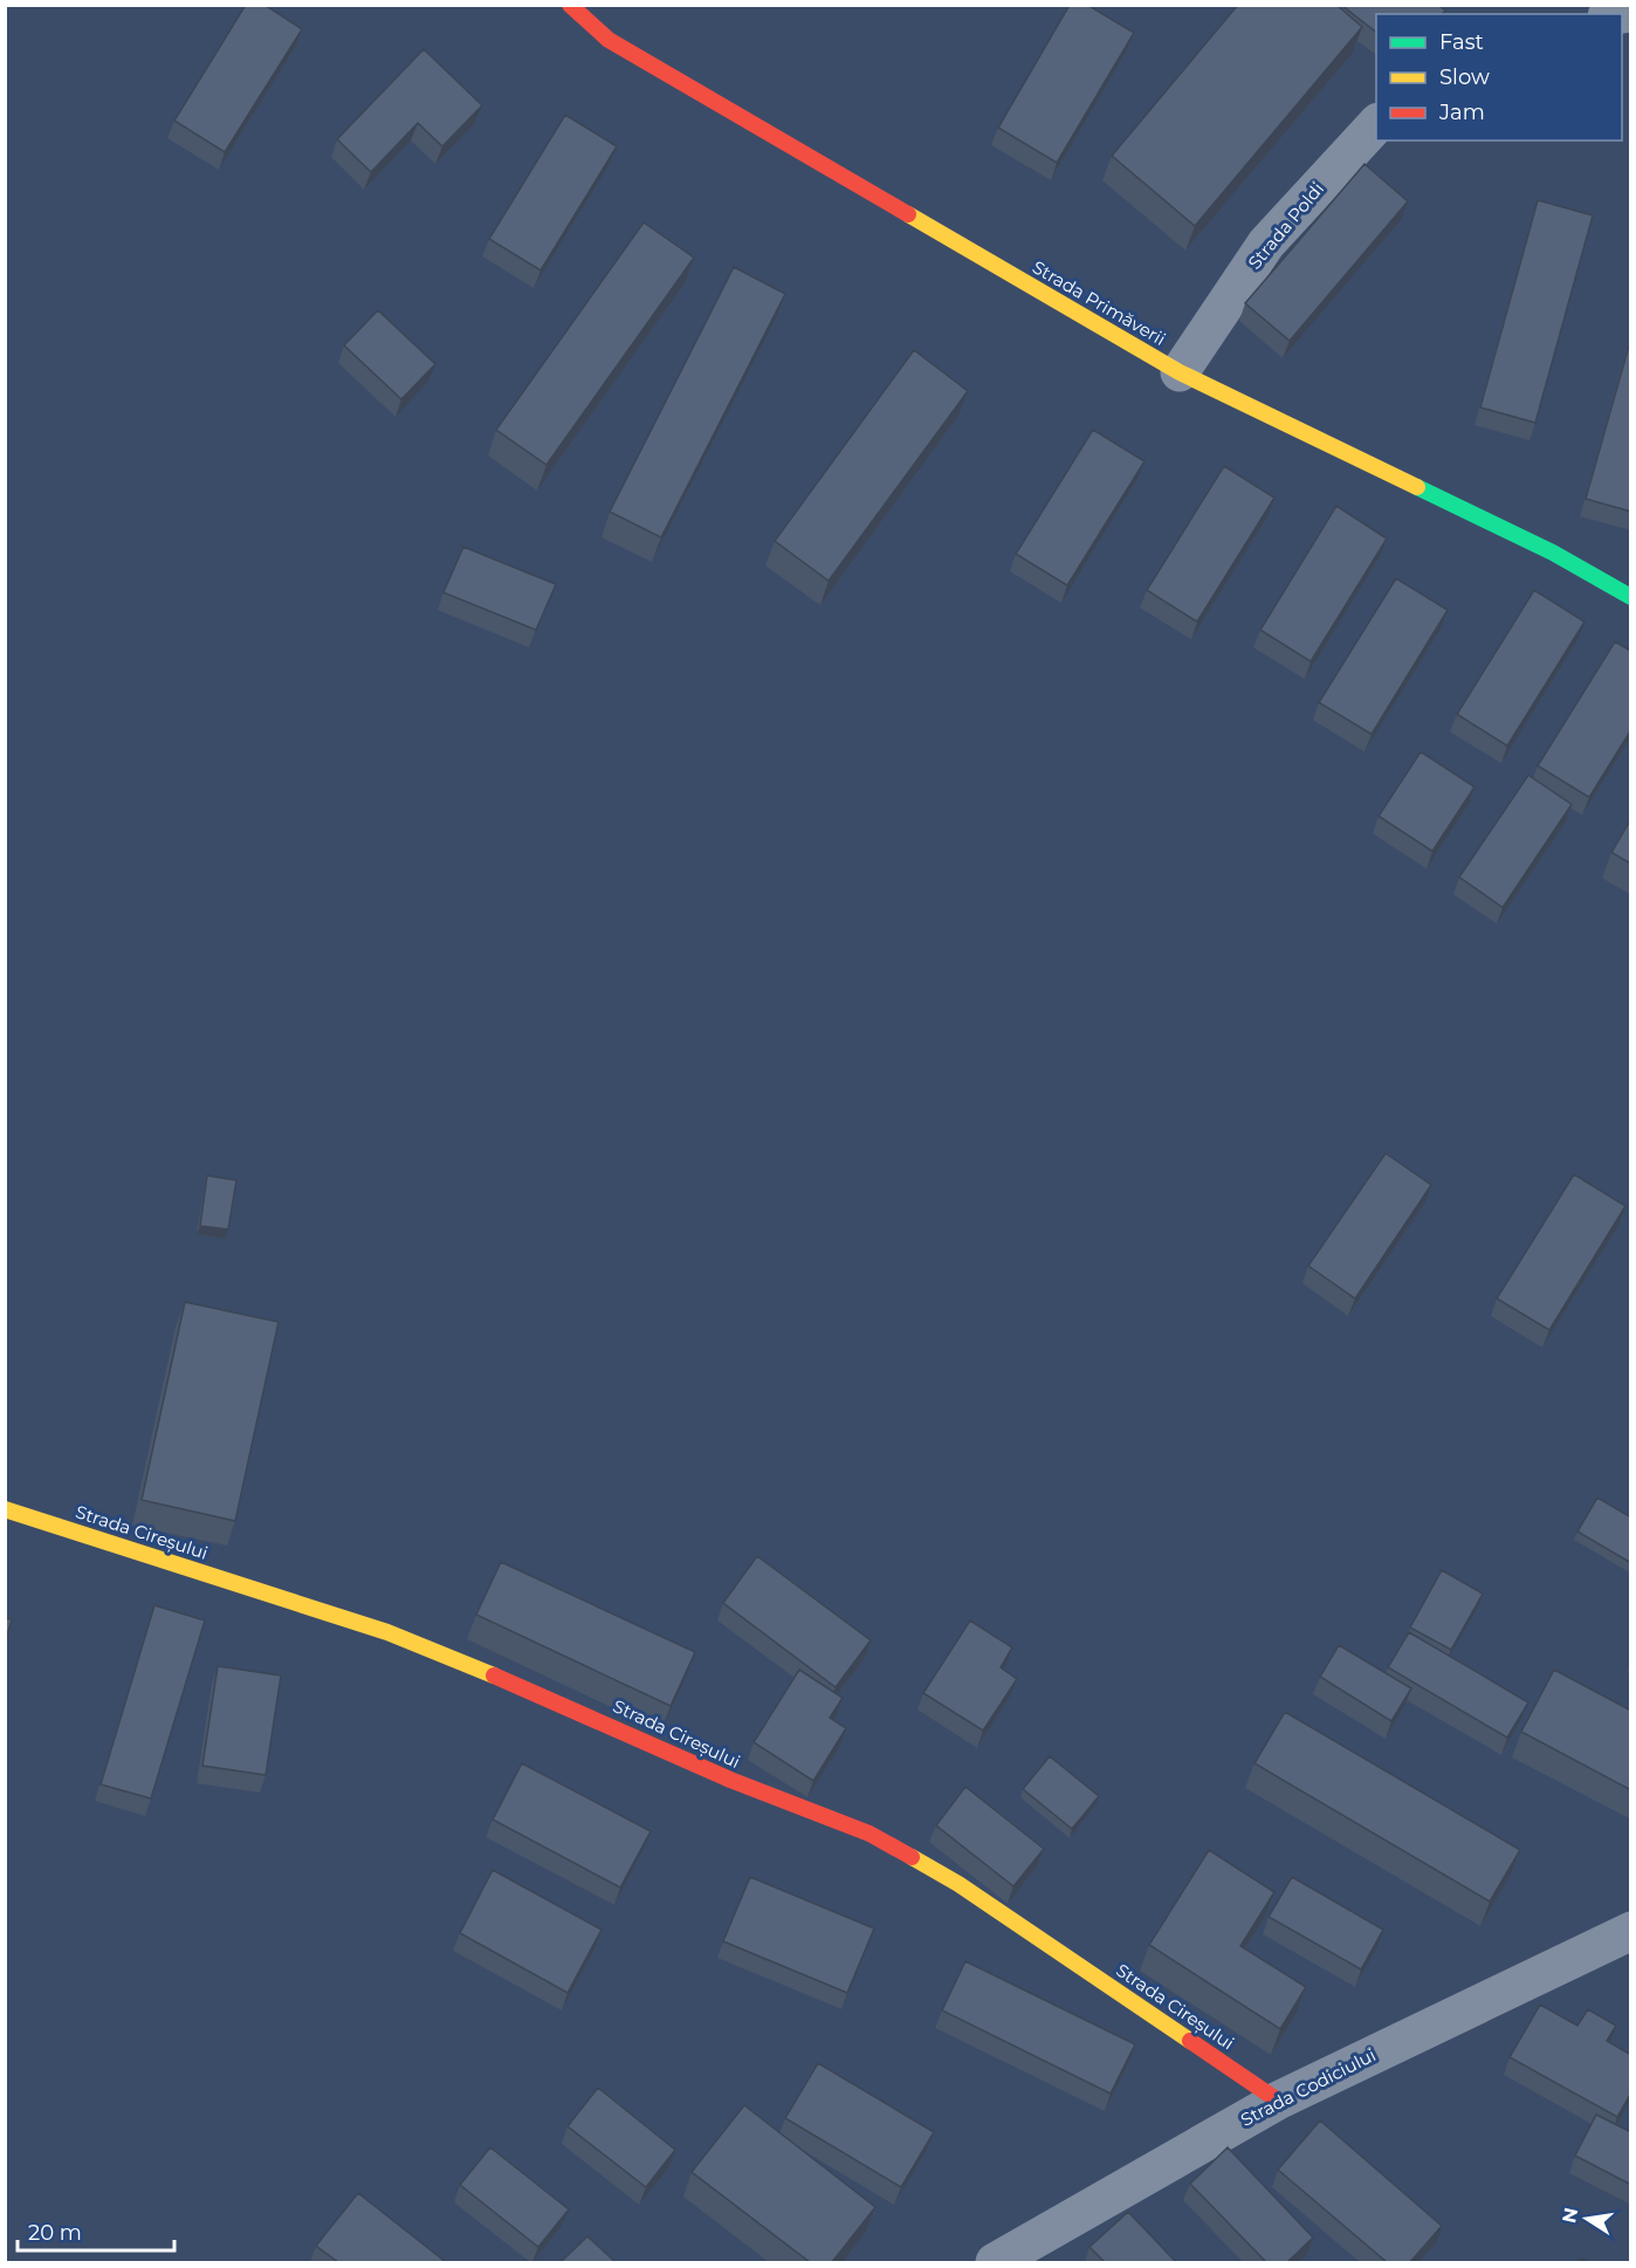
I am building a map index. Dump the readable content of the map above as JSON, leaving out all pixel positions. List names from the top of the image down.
{
  "streets": {
    "street": [
      "Strada Poldi",
      "Strada Primăverii",
      "Strada Cireșului",
      "Strada Codiciului"
    ]
  },
  "crossings": [
    ["Strada Poldi", "Strada Primăverii"],
    ["Strada Cireșului", "Strada Codiciului"]
  ],
  "legend": ["Fast", "Slow", "Jam"],
  "scale_bar": "20 m",
  "north": "left"
}
